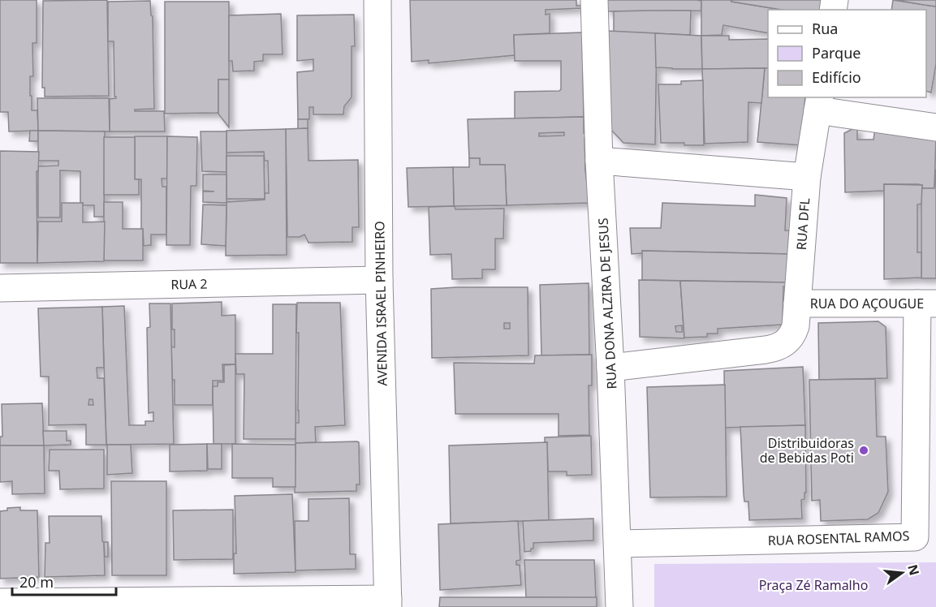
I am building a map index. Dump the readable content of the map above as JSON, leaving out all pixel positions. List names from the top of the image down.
{
  "streets": {
    "street": [
      "RUA DFL",
      "RUA 2",
      "AVENIDA ISRAEL PINHEIRO",
      "RUA DONA ALZIRA DE JESUS",
      "RUA DO AÇOUGUE",
      "RUA ROSENTAL RAMOS"
    ]
  },
  "crossings": [
    ["RUA DFL", "RUA DONA ALZIRA DE JESUS"],
    ["RUA DFL", "RUA DO AÇOUGUE"],
    ["RUA 2", "AVENIDA ISRAEL PINHEIRO"],
    ["RUA DONA ALZIRA DE JESUS", "RUA ROSENTAL RAMOS"],
    ["RUA DO AÇOUGUE", "RUA ROSENTAL RAMOS"]
  ],
  "parks": ["Praça Zé Ramalho"],
  "places": ["Distribuidoras de Bebidas Poti"],
  "legend": ["Rua", "Parque", "Edifício"],
  "scale_bar": "20 m",
  "north": "right"
}
